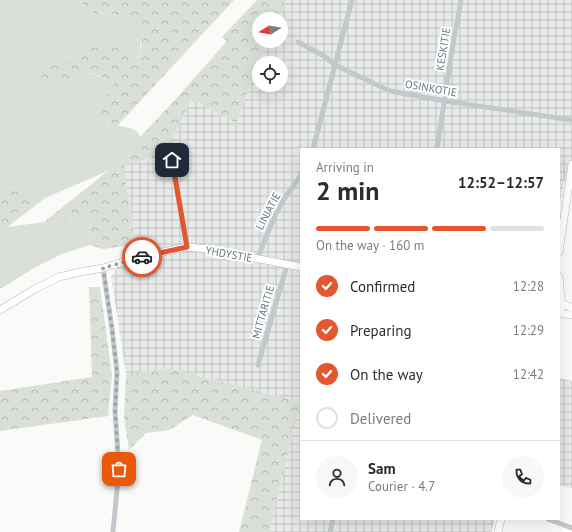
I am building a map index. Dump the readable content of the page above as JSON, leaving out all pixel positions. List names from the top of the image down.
{
  "streets": {
    "street": [
      "KESKITIE",
      "OSINKOTIE",
      "LINJATIE",
      "YHDYSTIE",
      "MITTARITIE"
    ]
  },
  "crossings": [
    ["KESKITIE", "OSINKOTIE"],
    ["LINJATIE", "YHDYSTIE"],
    ["YHDYSTIE", "MITTARITIE"]
  ],
  "north": "left",
  "page": {
    "heading": ["2 min", "Arriving in", "12:52–12:57"],
    "panel": ["Sam", "Courier · 4.7"],
    "bar": "On the way · 160 m",
    "list": [
      ["Confirmed", "12:28"],
      ["Preparing", "12:29"],
      ["On the way", "12:42"],
      "Delivered"
    ]
  }
}
